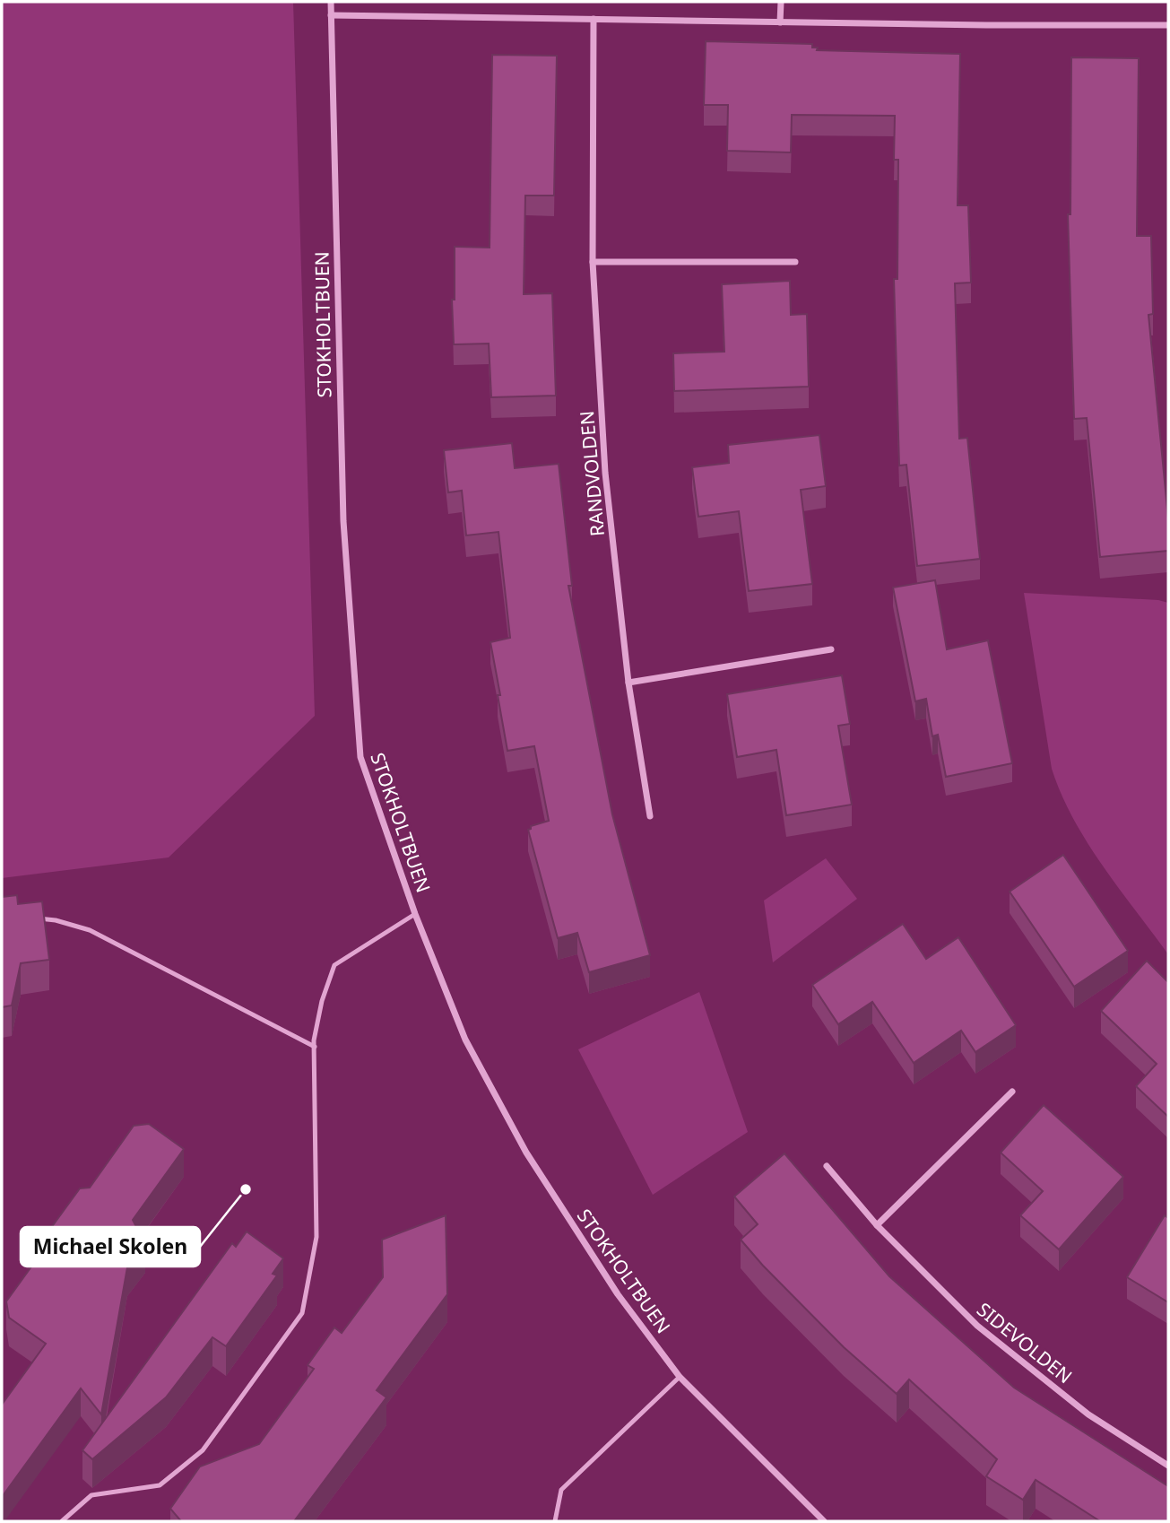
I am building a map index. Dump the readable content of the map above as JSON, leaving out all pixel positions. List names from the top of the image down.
{
  "streets": {
    "street": ["STOKHOLTBUEN", "RANDVOLDEN", "SIDEVOLDEN"]
  },
  "places": ["Michael Skolen"]
}
